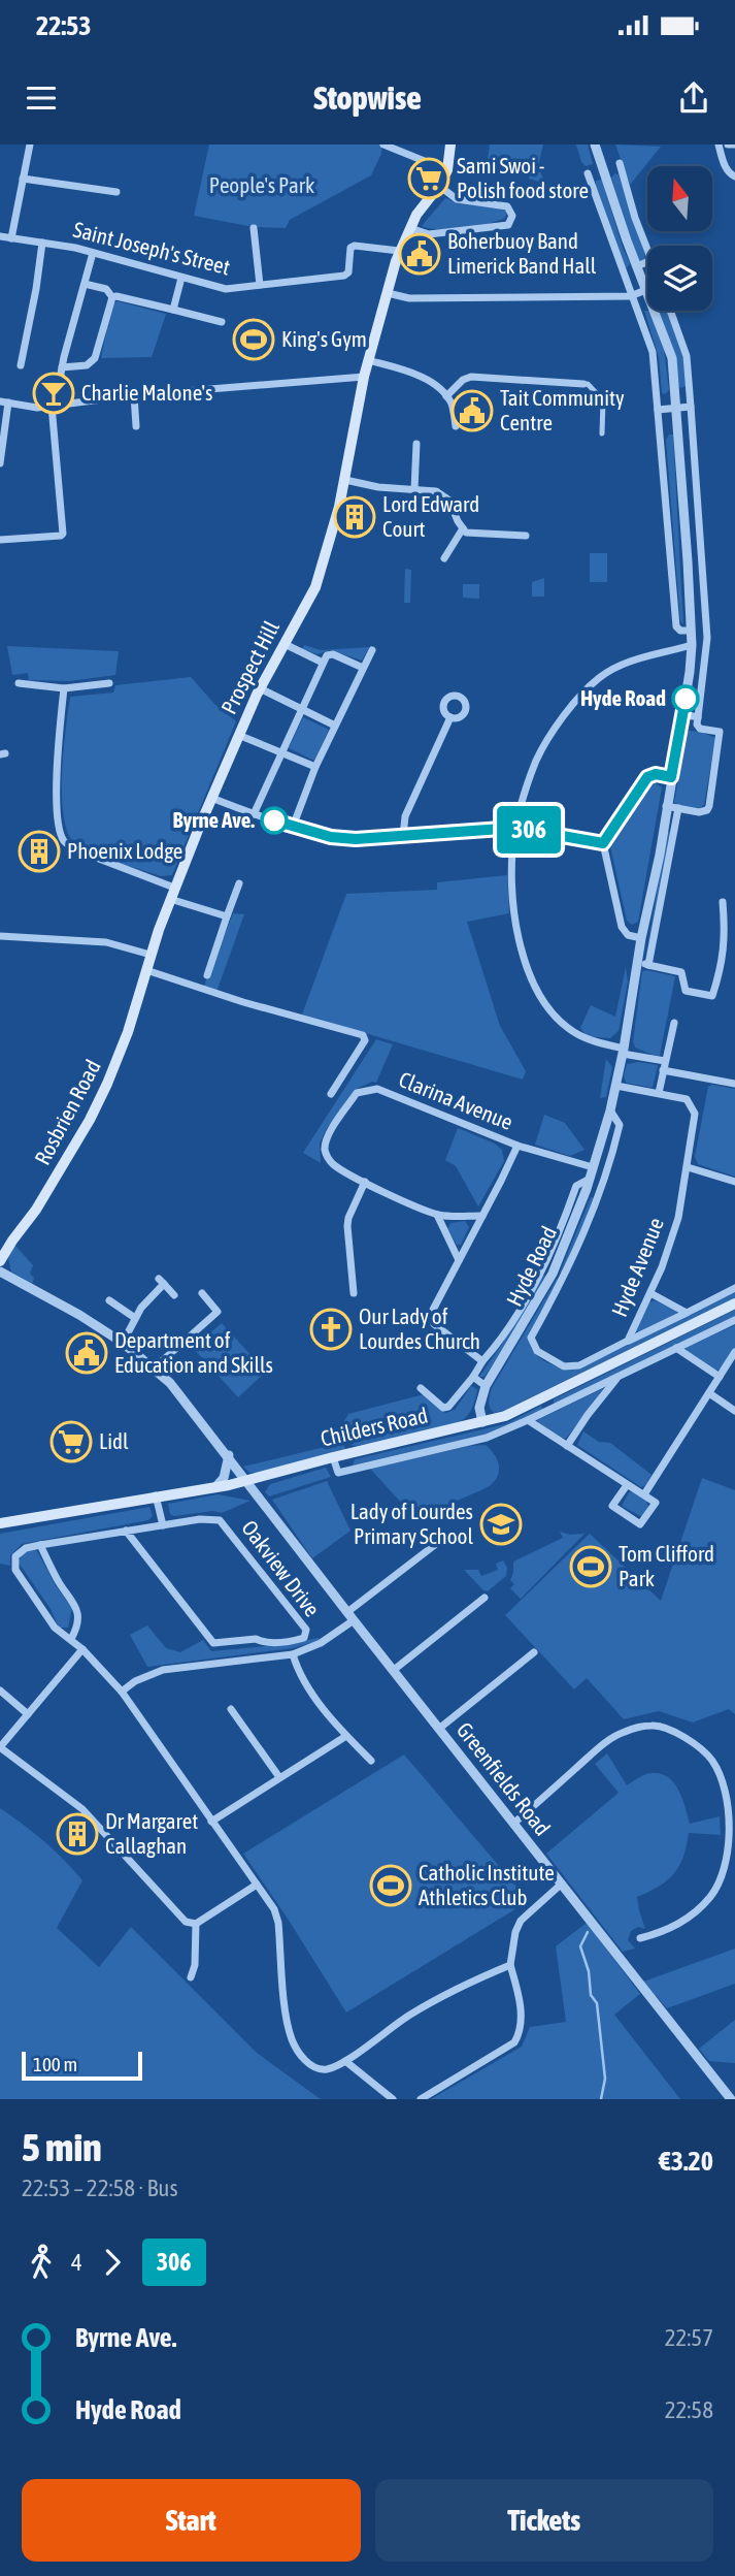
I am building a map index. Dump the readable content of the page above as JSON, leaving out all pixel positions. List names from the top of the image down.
{
  "streets": {
    "main road": ["Prospect Hill", "Rosbrien Road", "Childers Road"],
    "street": [
      "Saint Joseph's Street",
      "Clarina Avenue",
      "Hyde Road",
      "Hyde Avenue",
      "Oakview Drive",
      "Greenfields Road"
    ]
  },
  "crossings": [
    ["Saint Joseph's Street", "Prospect Hill"],
    ["Prospect Hill", "Rosbrien Road"],
    ["Clarina Avenue", "Hyde Road"],
    ["Hyde Road", "Hyde Avenue"],
    ["Hyde Road", "Childers Road"],
    ["Childers Road", "Greenfields Road"]
  ],
  "parks": ["People's Park"],
  "places": {
    "supermarket": ["Sami Swoi - Polish food store", "Lidl"],
    "public building": ["Boherbuoy Band Limerick Band Hall", "Tait Community Centre", "Department of Education and Skills"],
    "sports": ["King's Gym", "Tom Clifford Park", "Catholic Institute Athletics Club"],
    "bar": ["Charlie Malone's"],
    "building": ["Lord Edward Court", "Phoenix Lodge", "Dr Margaret Callaghan"],
    "other": ["Hyde Road", "Byrne Ave."],
    "church": ["Our Lady of Lourdes Church"],
    "school or university": ["Lady of Lourdes Primary School"]
  },
  "lines": ["bus line 306"],
  "scale_bar": "100 m",
  "north": "top",
  "page": {
    "status": "22:53",
    "header": "Stopwise",
    "on_map": "306",
    "scale": "100 m",
    "heading": ["5 min", "22:53 – 22:58 · Bus", "€3.20"],
    "legs": ["4", "306"],
    "list": [
      {
        "name": "Byrne Ave.",
        "value": "22:57"
      },
      {
        "name": "Hyde Road",
        "value": "22:58"
      }
    ],
    "buttons": ["Start", "Tickets"]
  }
}
